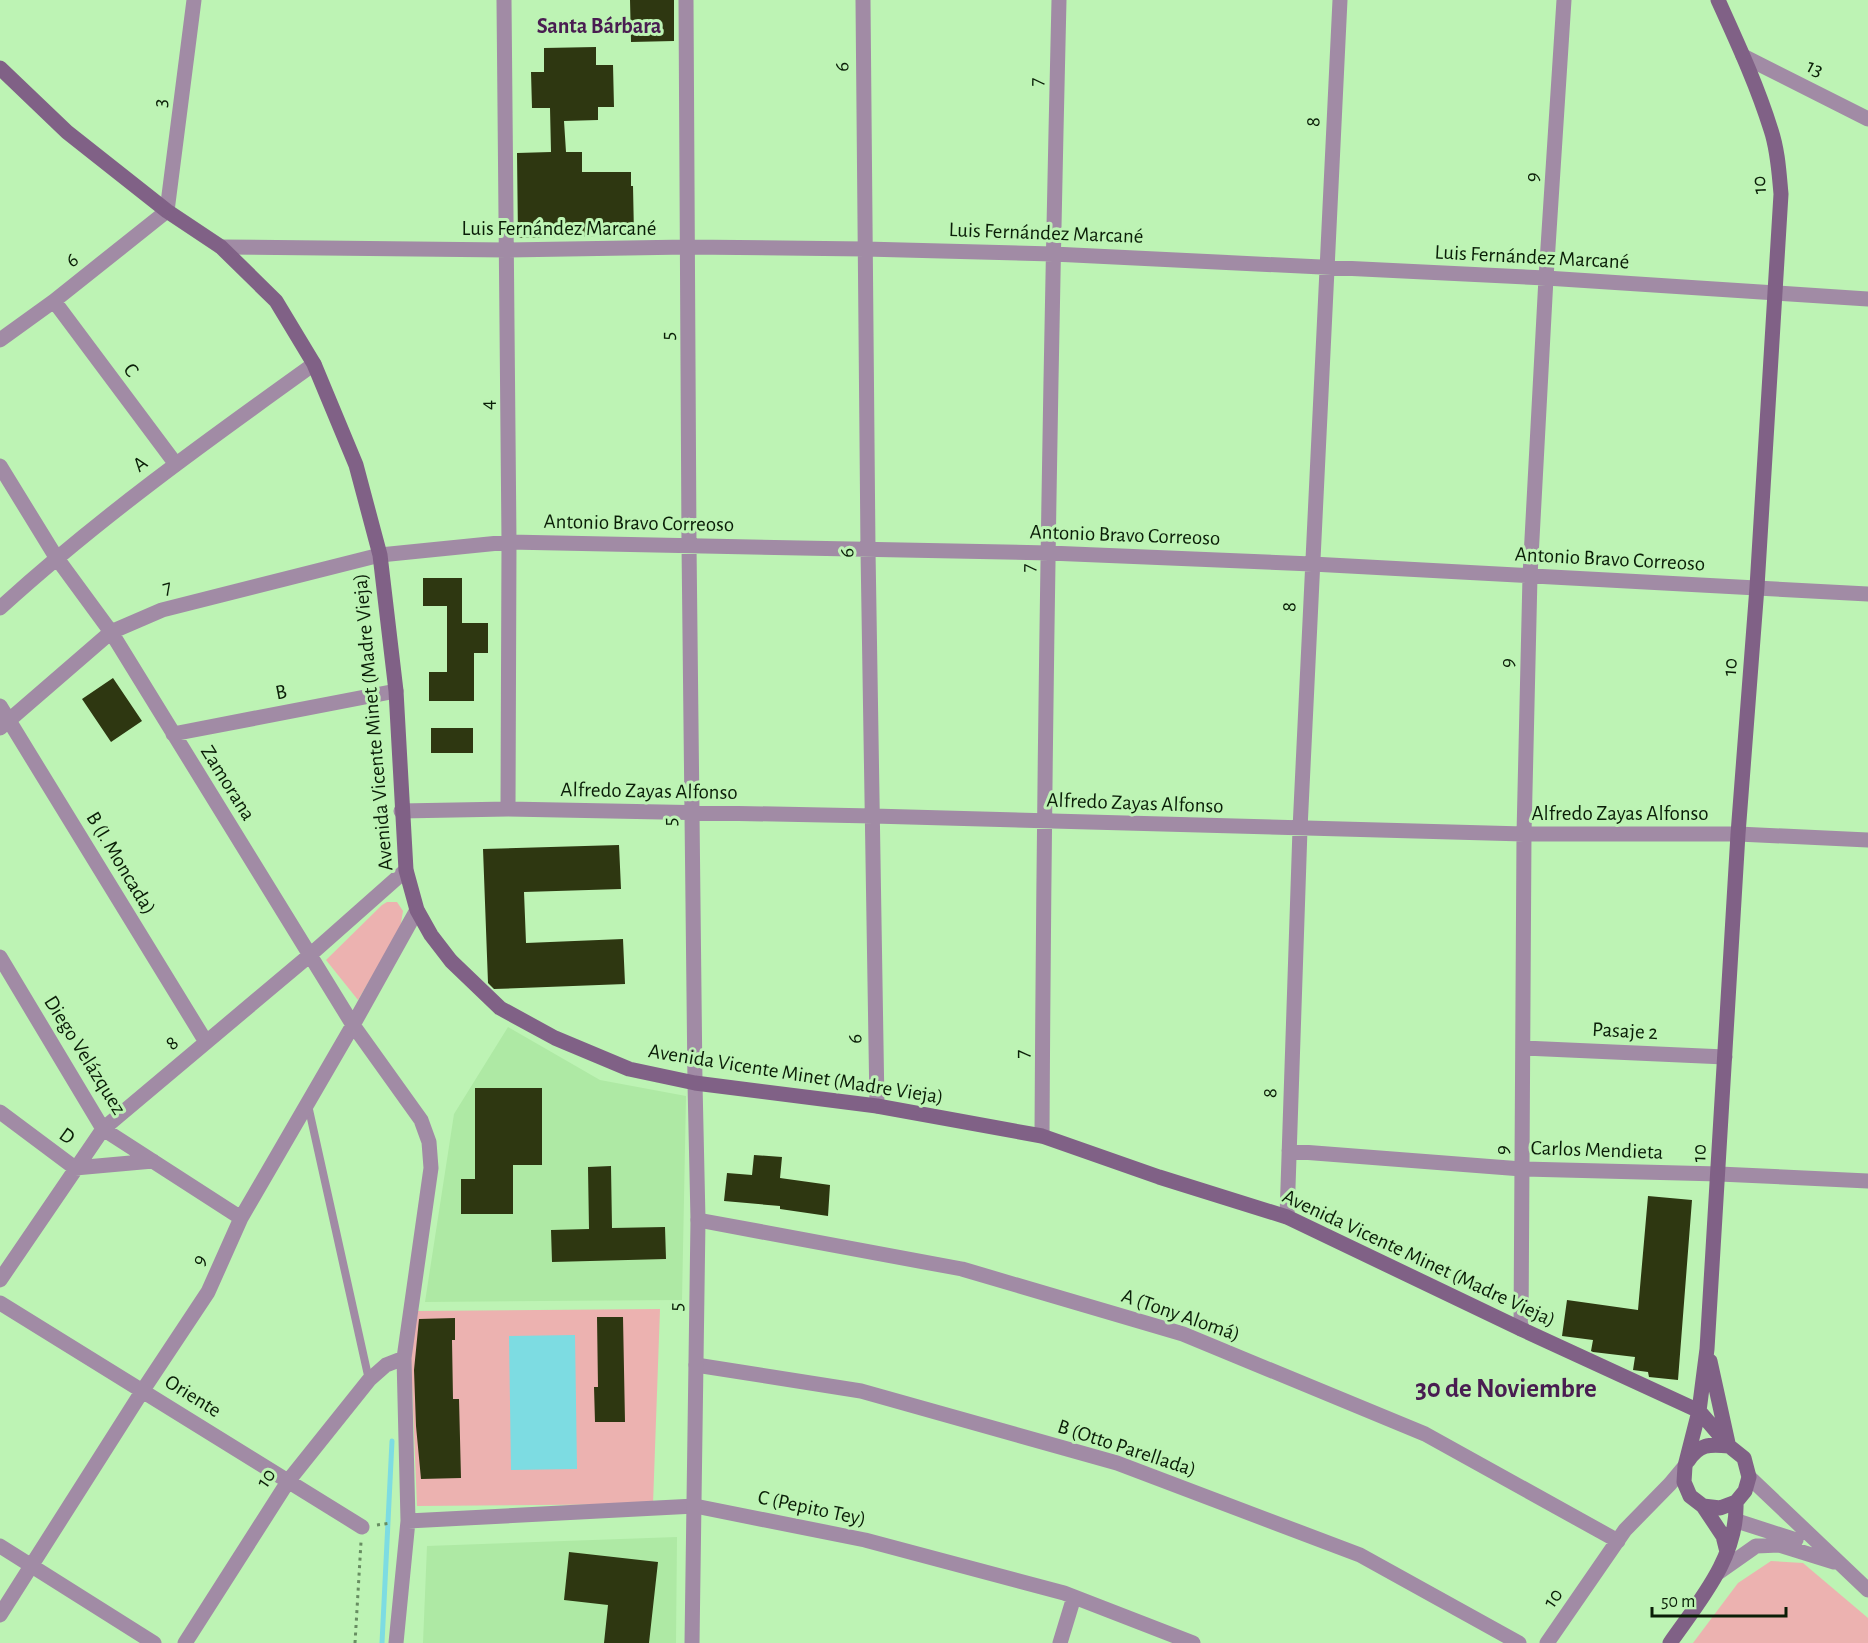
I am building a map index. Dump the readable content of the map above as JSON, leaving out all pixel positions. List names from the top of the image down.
{
  "streets": {
    "main road": ["10", "Avenida Vicente Minet (Madre Vieja)"],
    "street": [
      "6",
      "13",
      "7",
      "3",
      "8",
      "9",
      "Luis Fernández Marcané",
      "5",
      "C",
      "4",
      "A",
      "Antonio Bravo Correoso",
      "B",
      "Zamorana",
      "Alfredo Zayas Alfonso",
      "B (I. Moncada)",
      "Pasaje 2",
      "Diego Velázquez",
      "D",
      "Carlos Mendieta",
      "A (Tony Alomá)",
      "Oriente",
      "B (Otto Parellada)",
      "C (Pepito Tey)"
    ]
  },
  "crossings": [
    ["6", "3"],
    ["6", "Luis Fernández Marcané"],
    ["6", "C"],
    ["6", "Antonio Bravo Correoso"],
    ["6", "Avenida Vicente Minet (Madre Vieja)"],
    ["6", "Alfredo Zayas Alfonso"],
    ["13", "10"],
    ["7", "Luis Fernández Marcané"],
    ["7", "Antonio Bravo Correoso"],
    ["7", "Avenida Vicente Minet (Madre Vieja)"],
    ["7", "Zamorana"],
    ["7", "Alfredo Zayas Alfonso"],
    ["7", "B (I. Moncada)"],
    ["3", "Avenida Vicente Minet (Madre Vieja)"],
    ["8", "Luis Fernández Marcané"],
    ["8", "Antonio Bravo Correoso"],
    ["8", "Avenida Vicente Minet (Madre Vieja)"],
    ["8", "Zamorana"],
    ["8", "Alfredo Zayas Alfonso"],
    ["8", "B (I. Moncada)"],
    ["8", "Diego Velázquez"],
    ["8", "D"],
    ["8", "Carlos Mendieta"],
    ["9", "Luis Fernández Marcané"],
    ["9", "Antonio Bravo Correoso"],
    ["9", "Avenida Vicente Minet (Madre Vieja)"],
    ["9", "Zamorana"],
    ["9", "Alfredo Zayas Alfonso"],
    ["9", "Pasaje 2"],
    ["9", "Diego Velázquez"],
    ["9", "Carlos Mendieta"],
    ["9", "Oriente"],
    ["10", "Luis Fernández Marcané"],
    ["10", "Antonio Bravo Correoso"],
    ["10", "Avenida Vicente Minet (Madre Vieja)"],
    ["10", "Zamorana"],
    ["10", "Alfredo Zayas Alfonso"],
    ["10", "Pasaje 2"],
    ["10", "Carlos Mendieta"],
    ["10", "A (Tony Alomá)"],
    ["10", "Oriente"],
    ["Luis Fernández Marcané", "5"],
    ["Luis Fernández Marcané", "4"],
    ["Luis Fernández Marcané", "Avenida Vicente Minet (Madre Vieja)"],
    ["5", "Antonio Bravo Correoso"],
    ["5", "Avenida Vicente Minet (Madre Vieja)"],
    ["5", "Alfredo Zayas Alfonso"],
    ["5", "A (Tony Alomá)"],
    ["5", "B (Otto Parellada)"],
    ["5", "C (Pepito Tey)"],
    ["C", "A"],
    ["4", "Antonio Bravo Correoso"],
    ["4", "Alfredo Zayas Alfonso"],
    ["A", "Avenida Vicente Minet (Madre Vieja)"],
    ["A", "Zamorana"],
    ["Antonio Bravo Correoso", "Avenida Vicente Minet (Madre Vieja)"],
    ["B", "Avenida Vicente Minet (Madre Vieja)"],
    ["B", "Zamorana"],
    ["Avenida Vicente Minet (Madre Vieja)", "Alfredo Zayas Alfonso"],
    ["Diego Velázquez", "D"]
  ],
  "districts": ["Santa Bárbara", "30 de Noviembre"],
  "scale_bar": "50 m"
}
